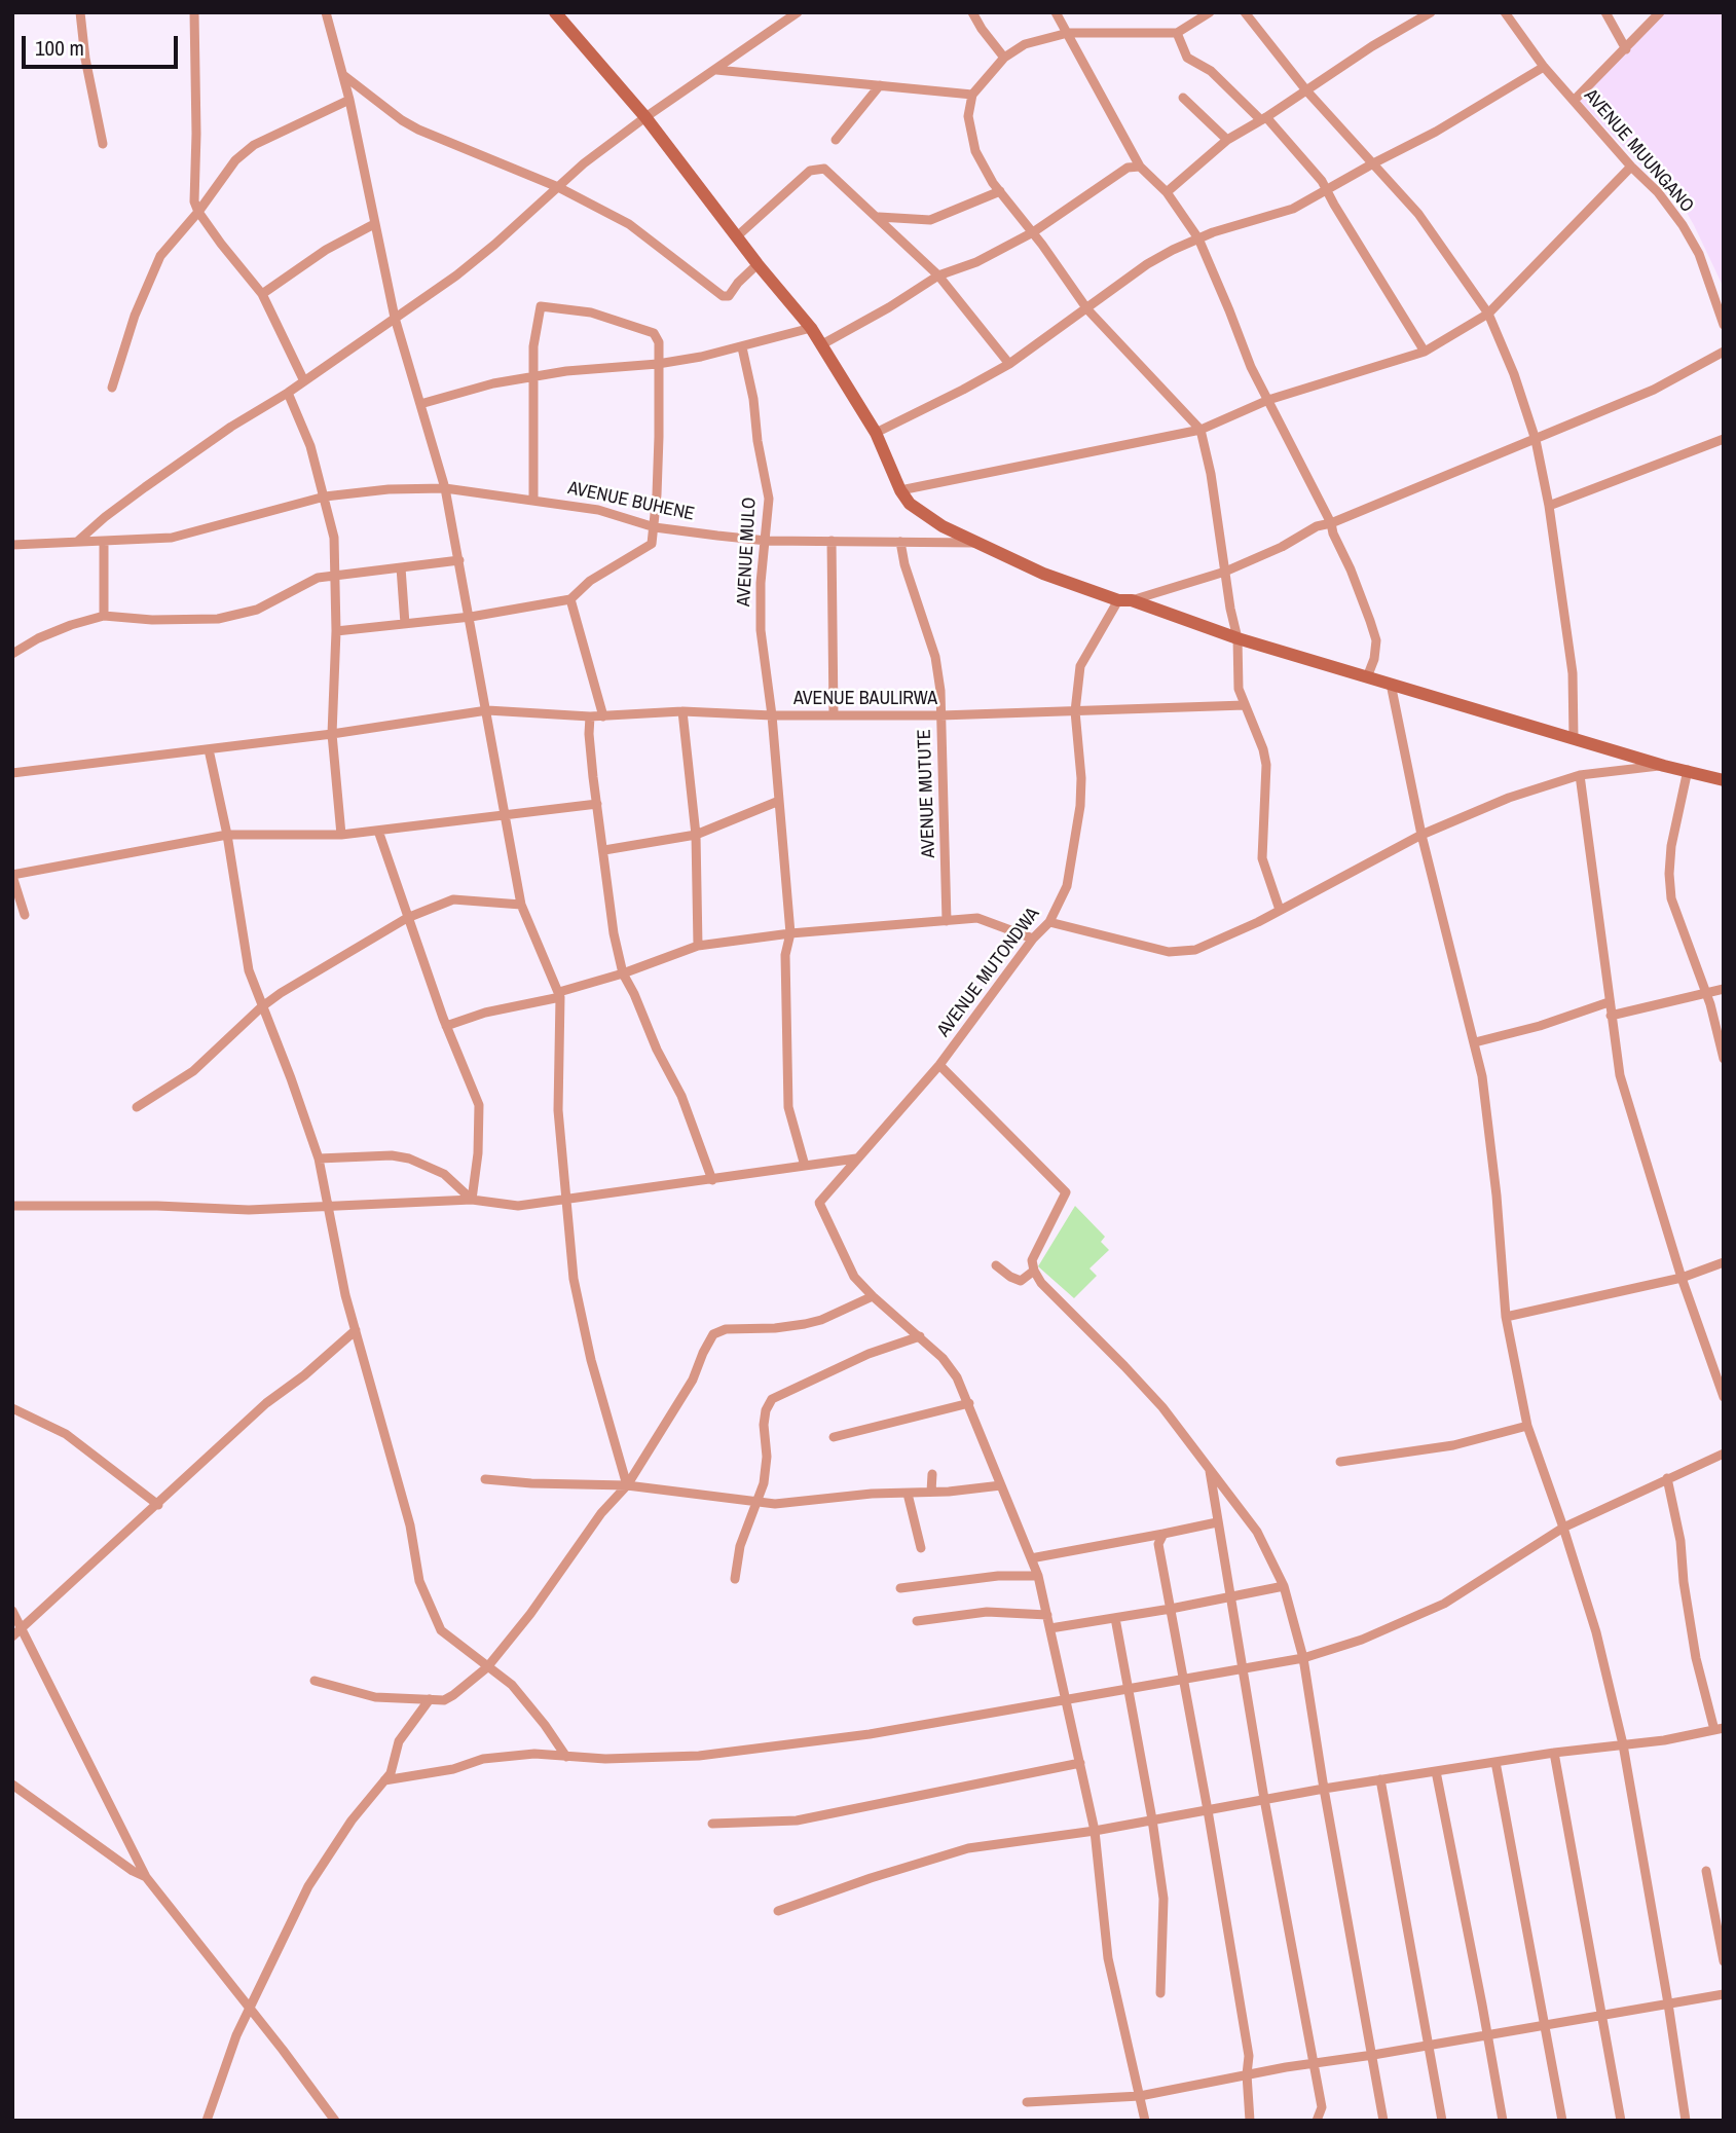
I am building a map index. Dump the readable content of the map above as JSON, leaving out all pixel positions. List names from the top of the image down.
{
  "streets": {
    "street": [
      "AVENUE MUUNGANO",
      "AVENUE BUHENE",
      "AVENUE MULO",
      "AVENUE BAULIRWA",
      "AVENUE MUTUTE",
      "AVENUE MUTONDWA"
    ]
  },
  "crossings": [
    ["AVENUE BUHENE", "AVENUE MULO"],
    ["AVENUE BUHENE", "AVENUE MUTUTE"],
    ["AVENUE MULO", "AVENUE BAULIRWA"],
    ["AVENUE BAULIRWA", "AVENUE MUTUTE"],
    ["AVENUE BAULIRWA", "AVENUE MUTONDWA"]
  ],
  "scale_bar": "100 m"
}
